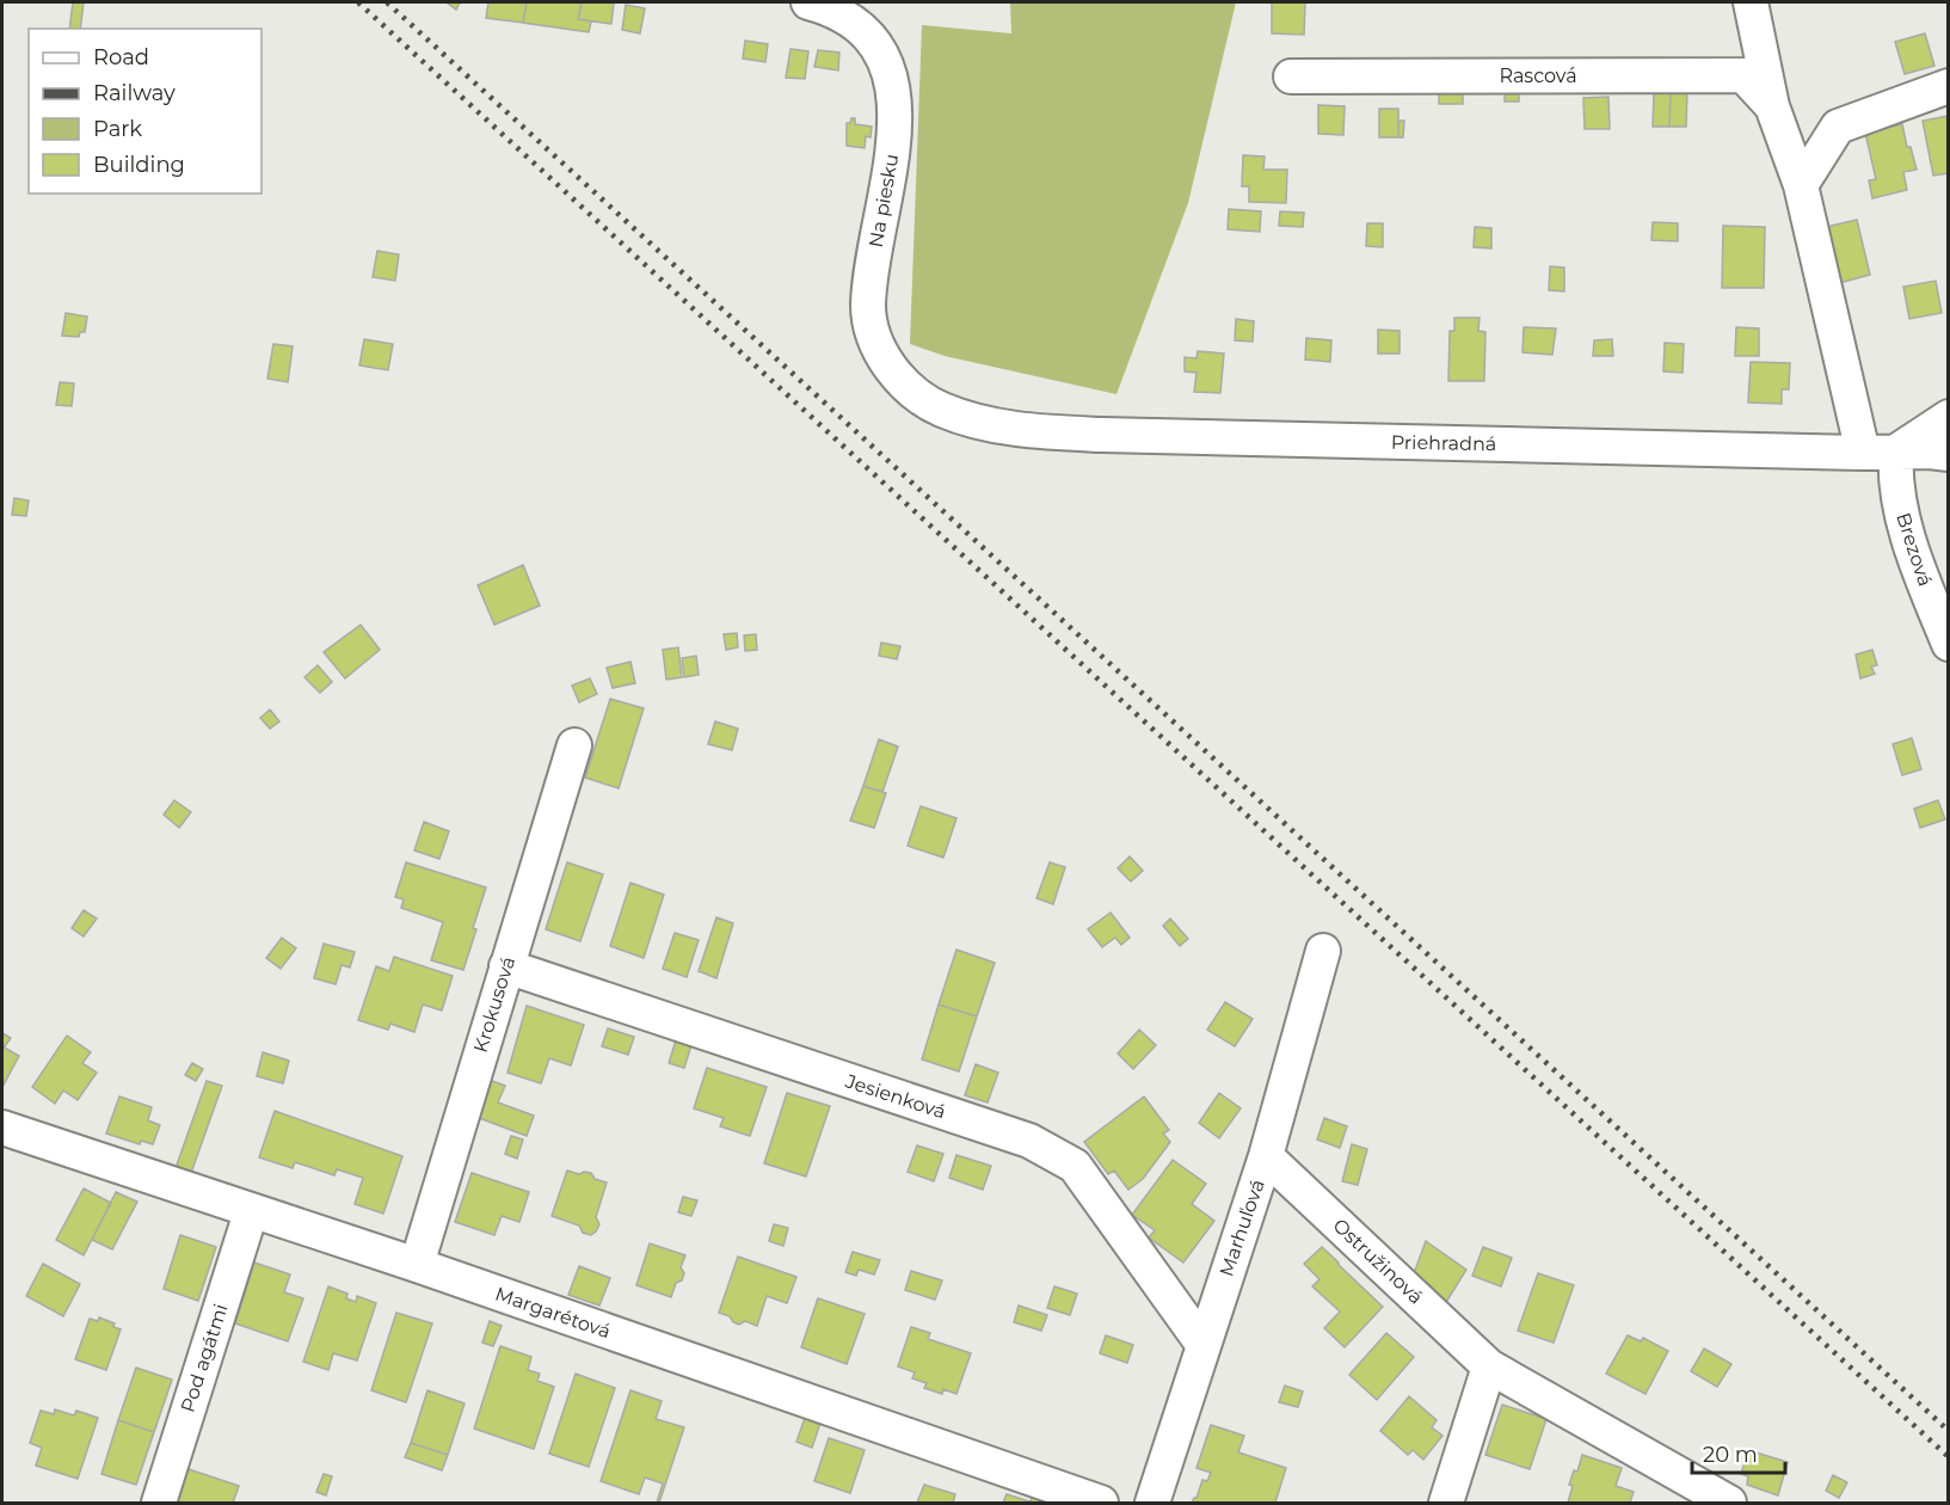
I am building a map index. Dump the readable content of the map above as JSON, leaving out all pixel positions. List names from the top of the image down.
{
  "streets": {
    "street": [
      "Rascová",
      "Na piesku",
      "Priehradná",
      "Brezová",
      "Krokusová",
      "Jesienková",
      "Marhuľová",
      "Ostružinová",
      "Margarétová",
      "Pod agátmi"
    ]
  },
  "crossings": [
    ["Rascová", "Brezová"],
    ["Na piesku", "Priehradná"],
    ["Priehradná", "Brezová"],
    ["Krokusová", "Jesienková"],
    ["Krokusová", "Margarétová"],
    ["Jesienková", "Marhuľová"],
    ["Marhuľová", "Ostružinová"],
    ["Margarétová", "Pod agátmi"]
  ],
  "legend": [
    "Road",
    "Railway",
    "Park",
    "Building"
  ],
  "scale_bar": "20 m"
}
